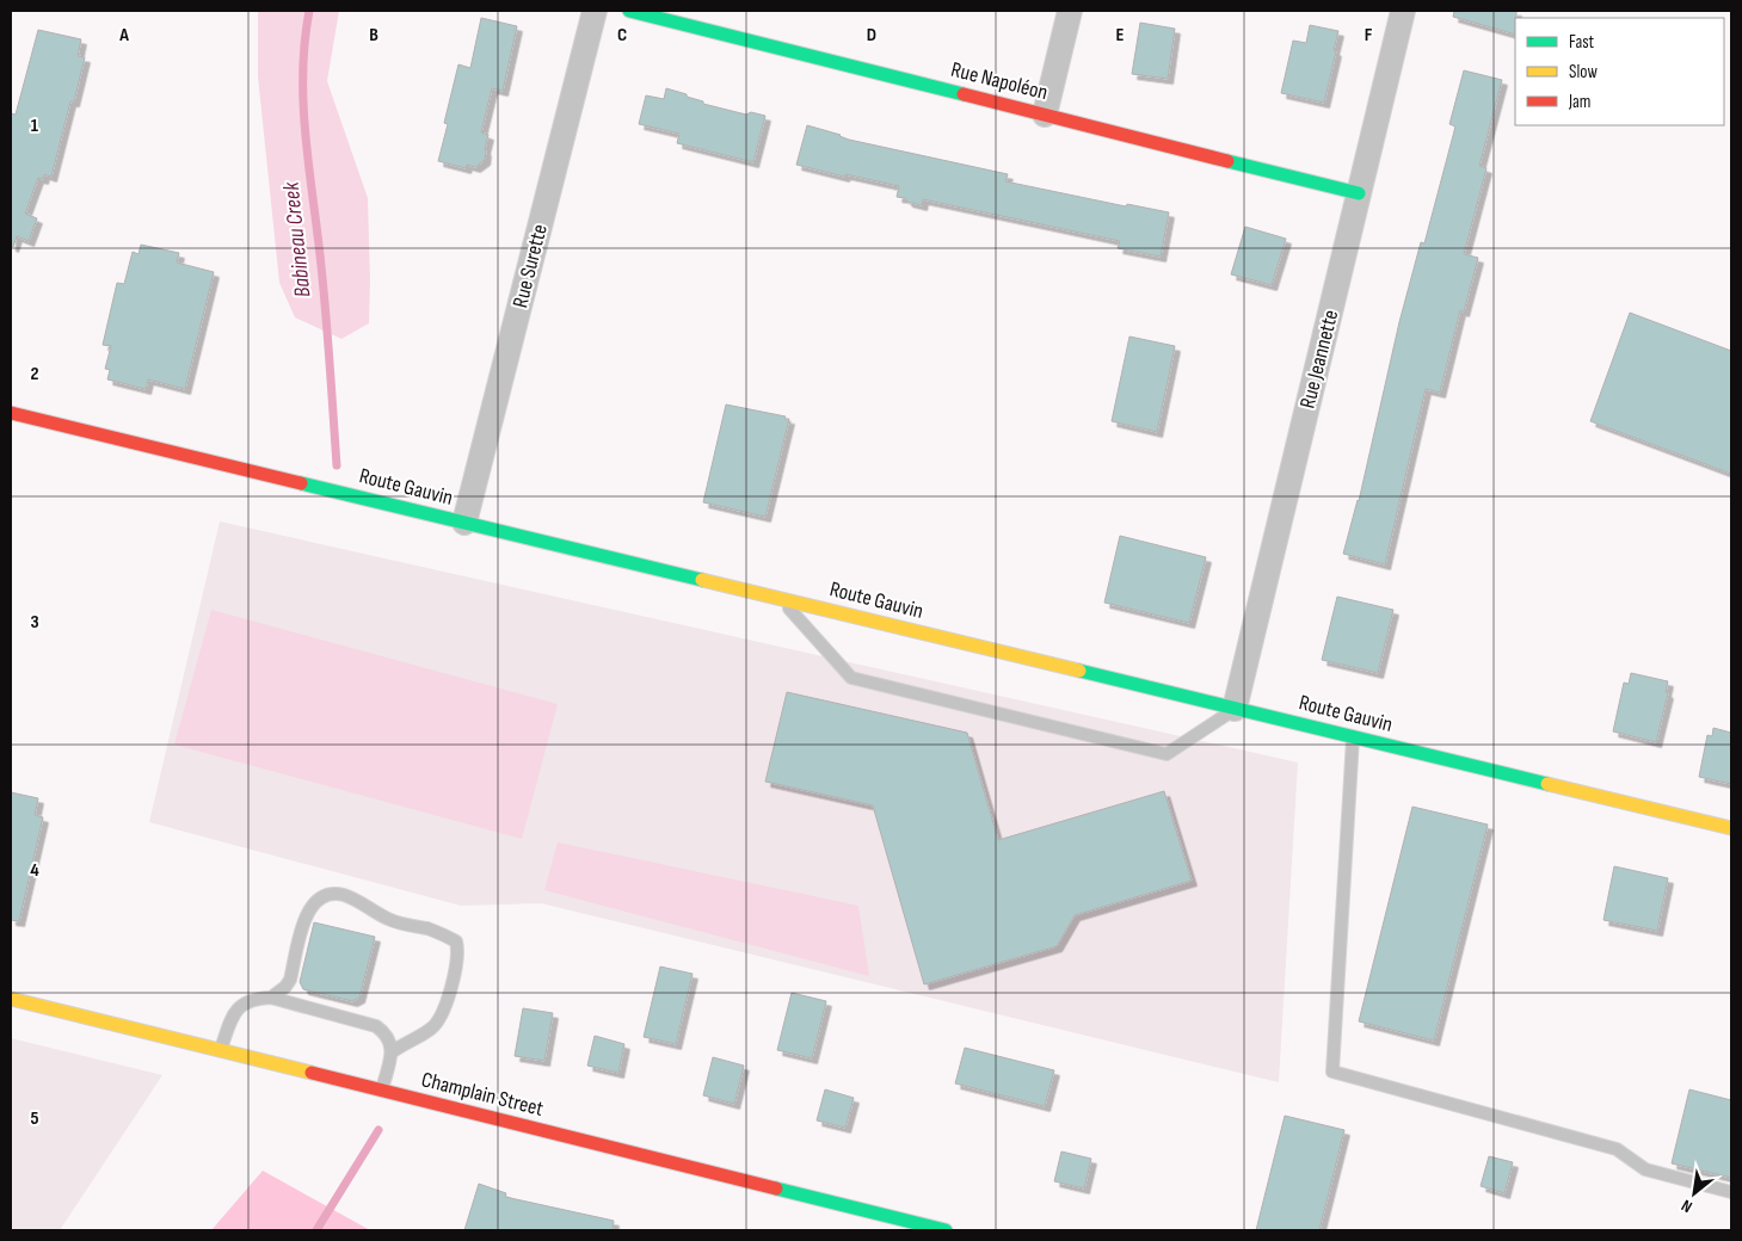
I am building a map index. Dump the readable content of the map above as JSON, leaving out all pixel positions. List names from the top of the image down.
{
  "streets": {
    "street": [
      "Rue Napoléon",
      "Rue Surette",
      "Rue Jeannette",
      "Route Gauvin",
      "Champlain Street"
    ]
  },
  "crossings": [
    ["Rue Napoléon", "Rue Jeannette"],
    ["Rue Surette", "Route Gauvin"],
    ["Rue Jeannette", "Route Gauvin"]
  ],
  "water": ["Babineau Creek"],
  "legend": ["Fast", "Slow", "Jam"],
  "north": "bottom left",
  "grid": {
    "columns": [
      "A",
      "B",
      "C",
      "D",
      "E",
      "F"
    ],
    "rows": [
      "1",
      "2",
      "3",
      "4",
      "5"
    ]
  }
}
